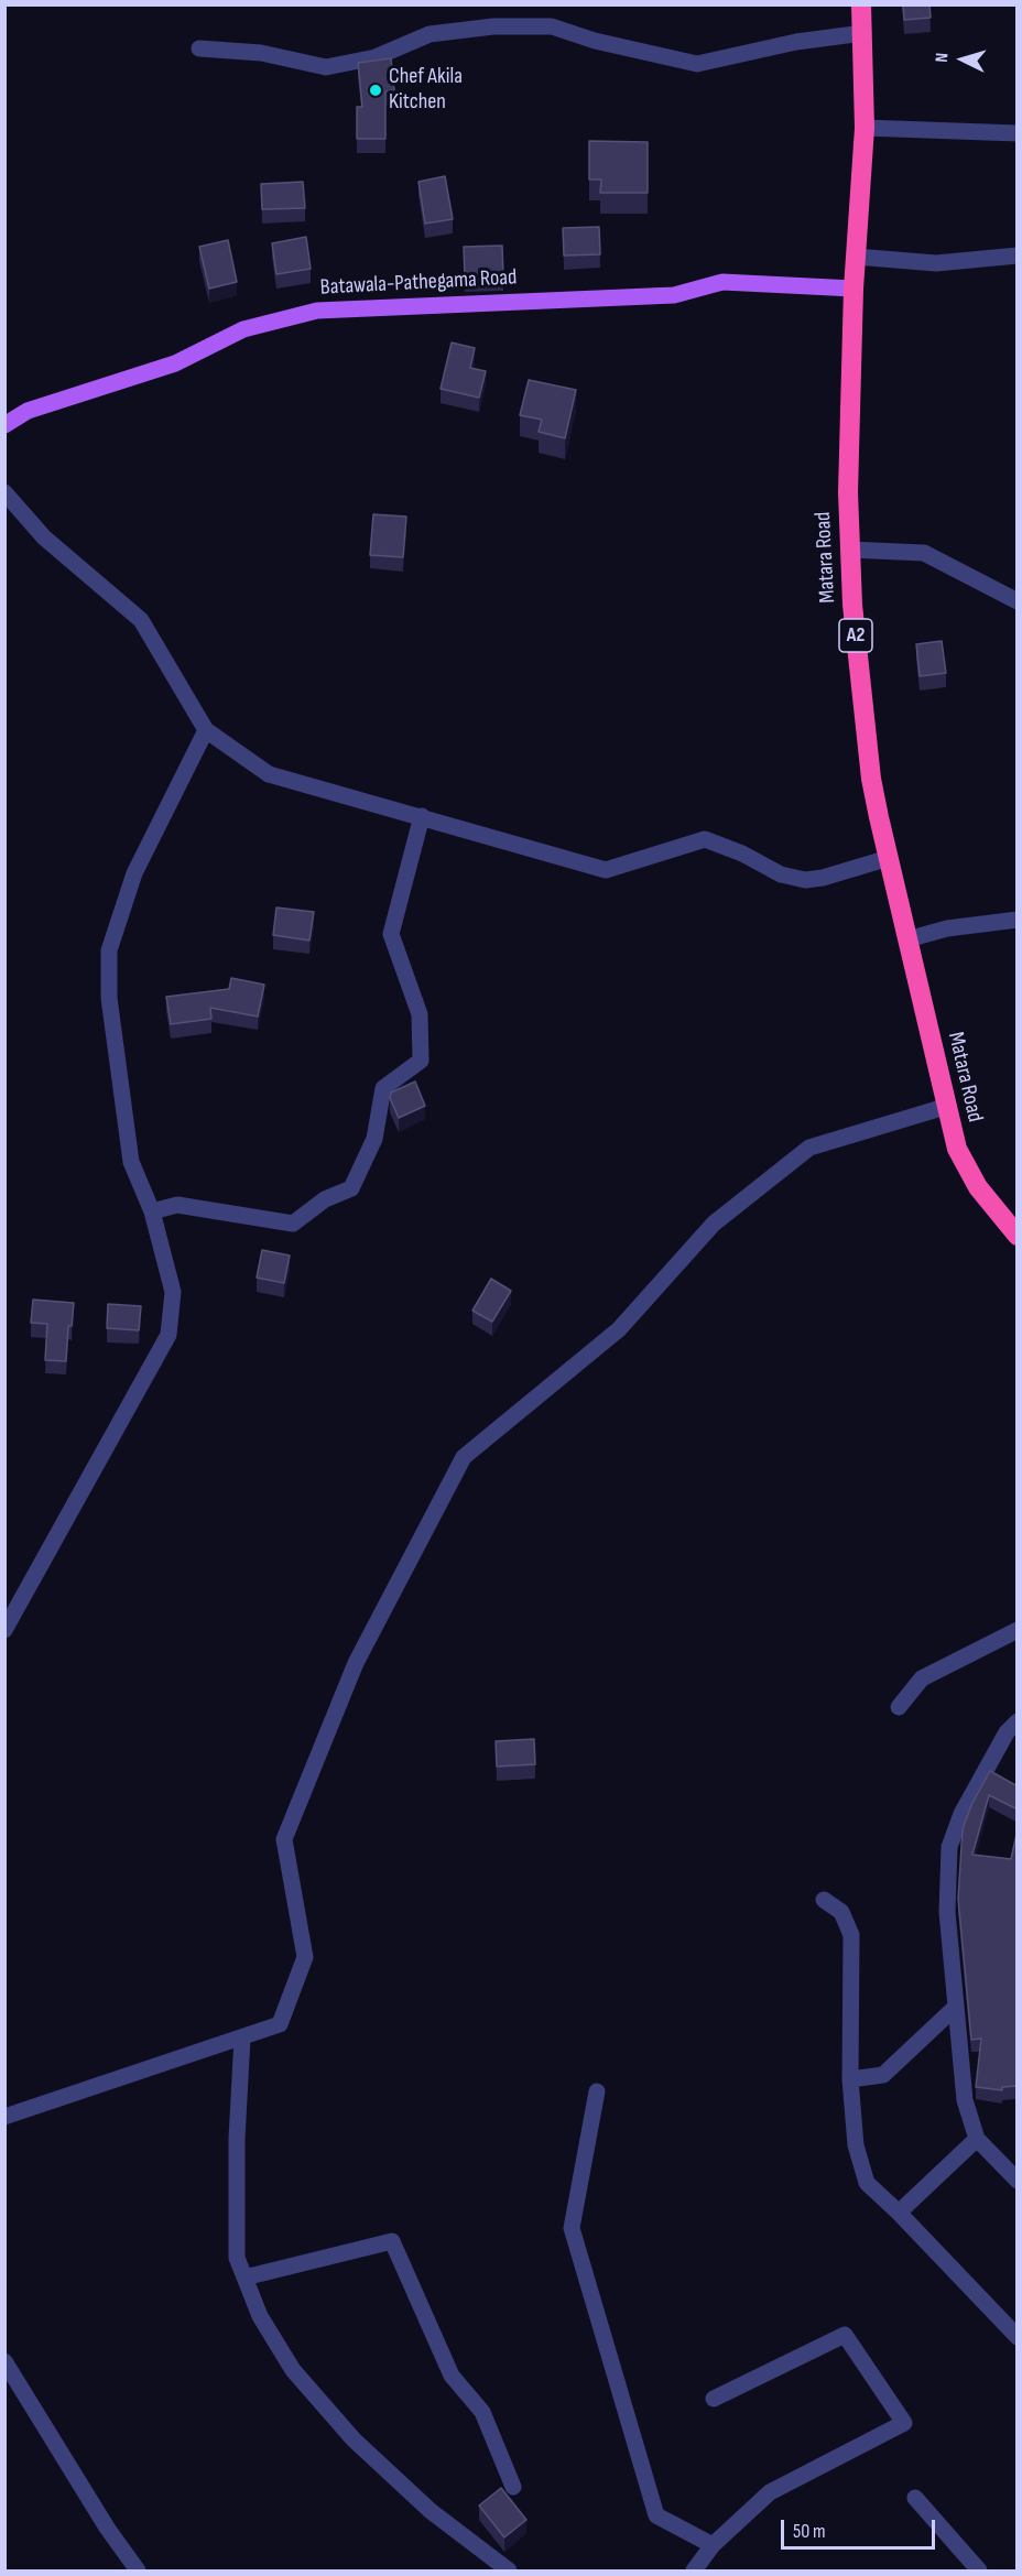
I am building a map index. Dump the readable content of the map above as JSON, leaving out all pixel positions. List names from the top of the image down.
{
  "streets": {
    "highway": ["Matara Road", "A2"],
    "main road": ["Batawala-Pathegama Road"]
  },
  "crossings": [
    ["Batawala-Pathegama Road", "Matara Road"]
  ],
  "places": ["Chef Akila Kitchen"],
  "scale_bar": "50 m",
  "north": "left"
}
